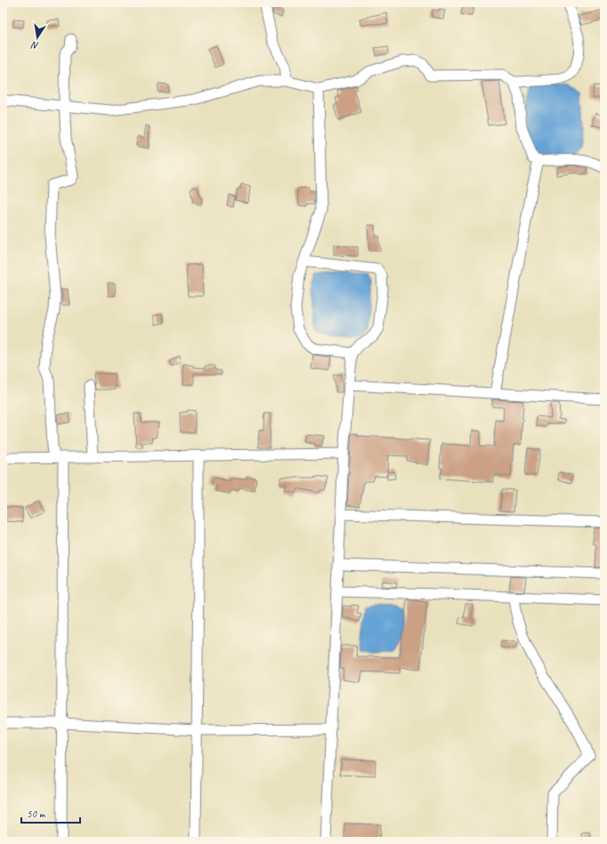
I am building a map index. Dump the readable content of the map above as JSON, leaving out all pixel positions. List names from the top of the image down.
{
  "scale_bar": "50 m",
  "north": "bottom"
}
